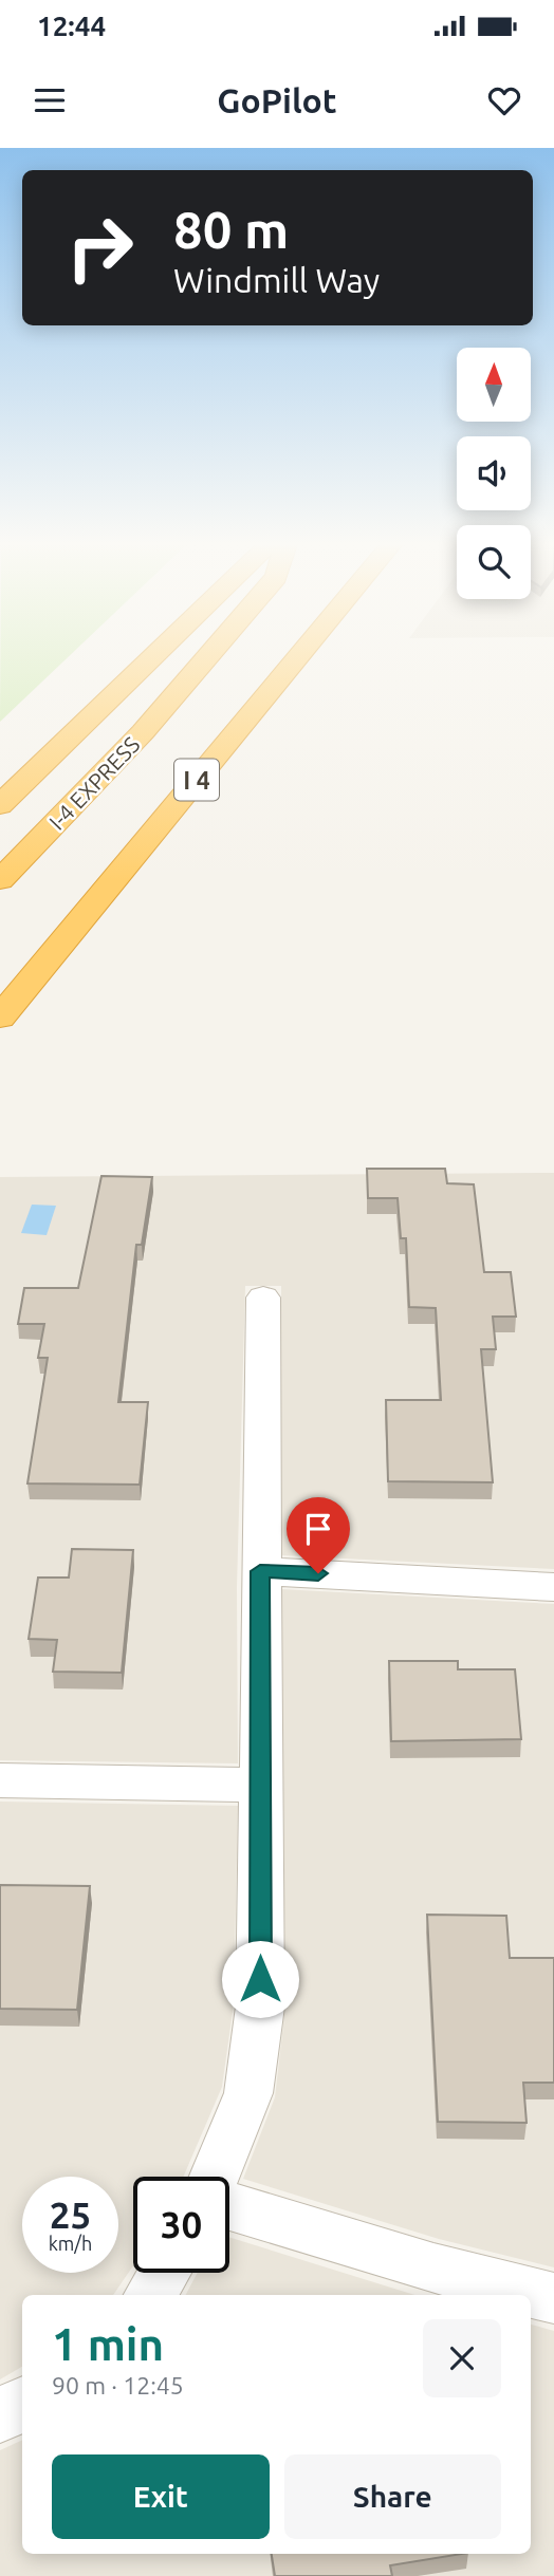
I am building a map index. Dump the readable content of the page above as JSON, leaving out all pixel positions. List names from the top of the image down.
{
  "streets": {
    "highway": ["I 4", "I-4 EXPRESS"]
  },
  "north": "top",
  "page": {
    "status": "12:44",
    "header": "GoPilot",
    "turn": ["80 m", "Windmill Way"],
    "speed": "25 km/h",
    "limit": "30",
    "heading": ["1 min", "90 m · 12:45"],
    "buttons": ["Exit", "Share"]
  }
}
